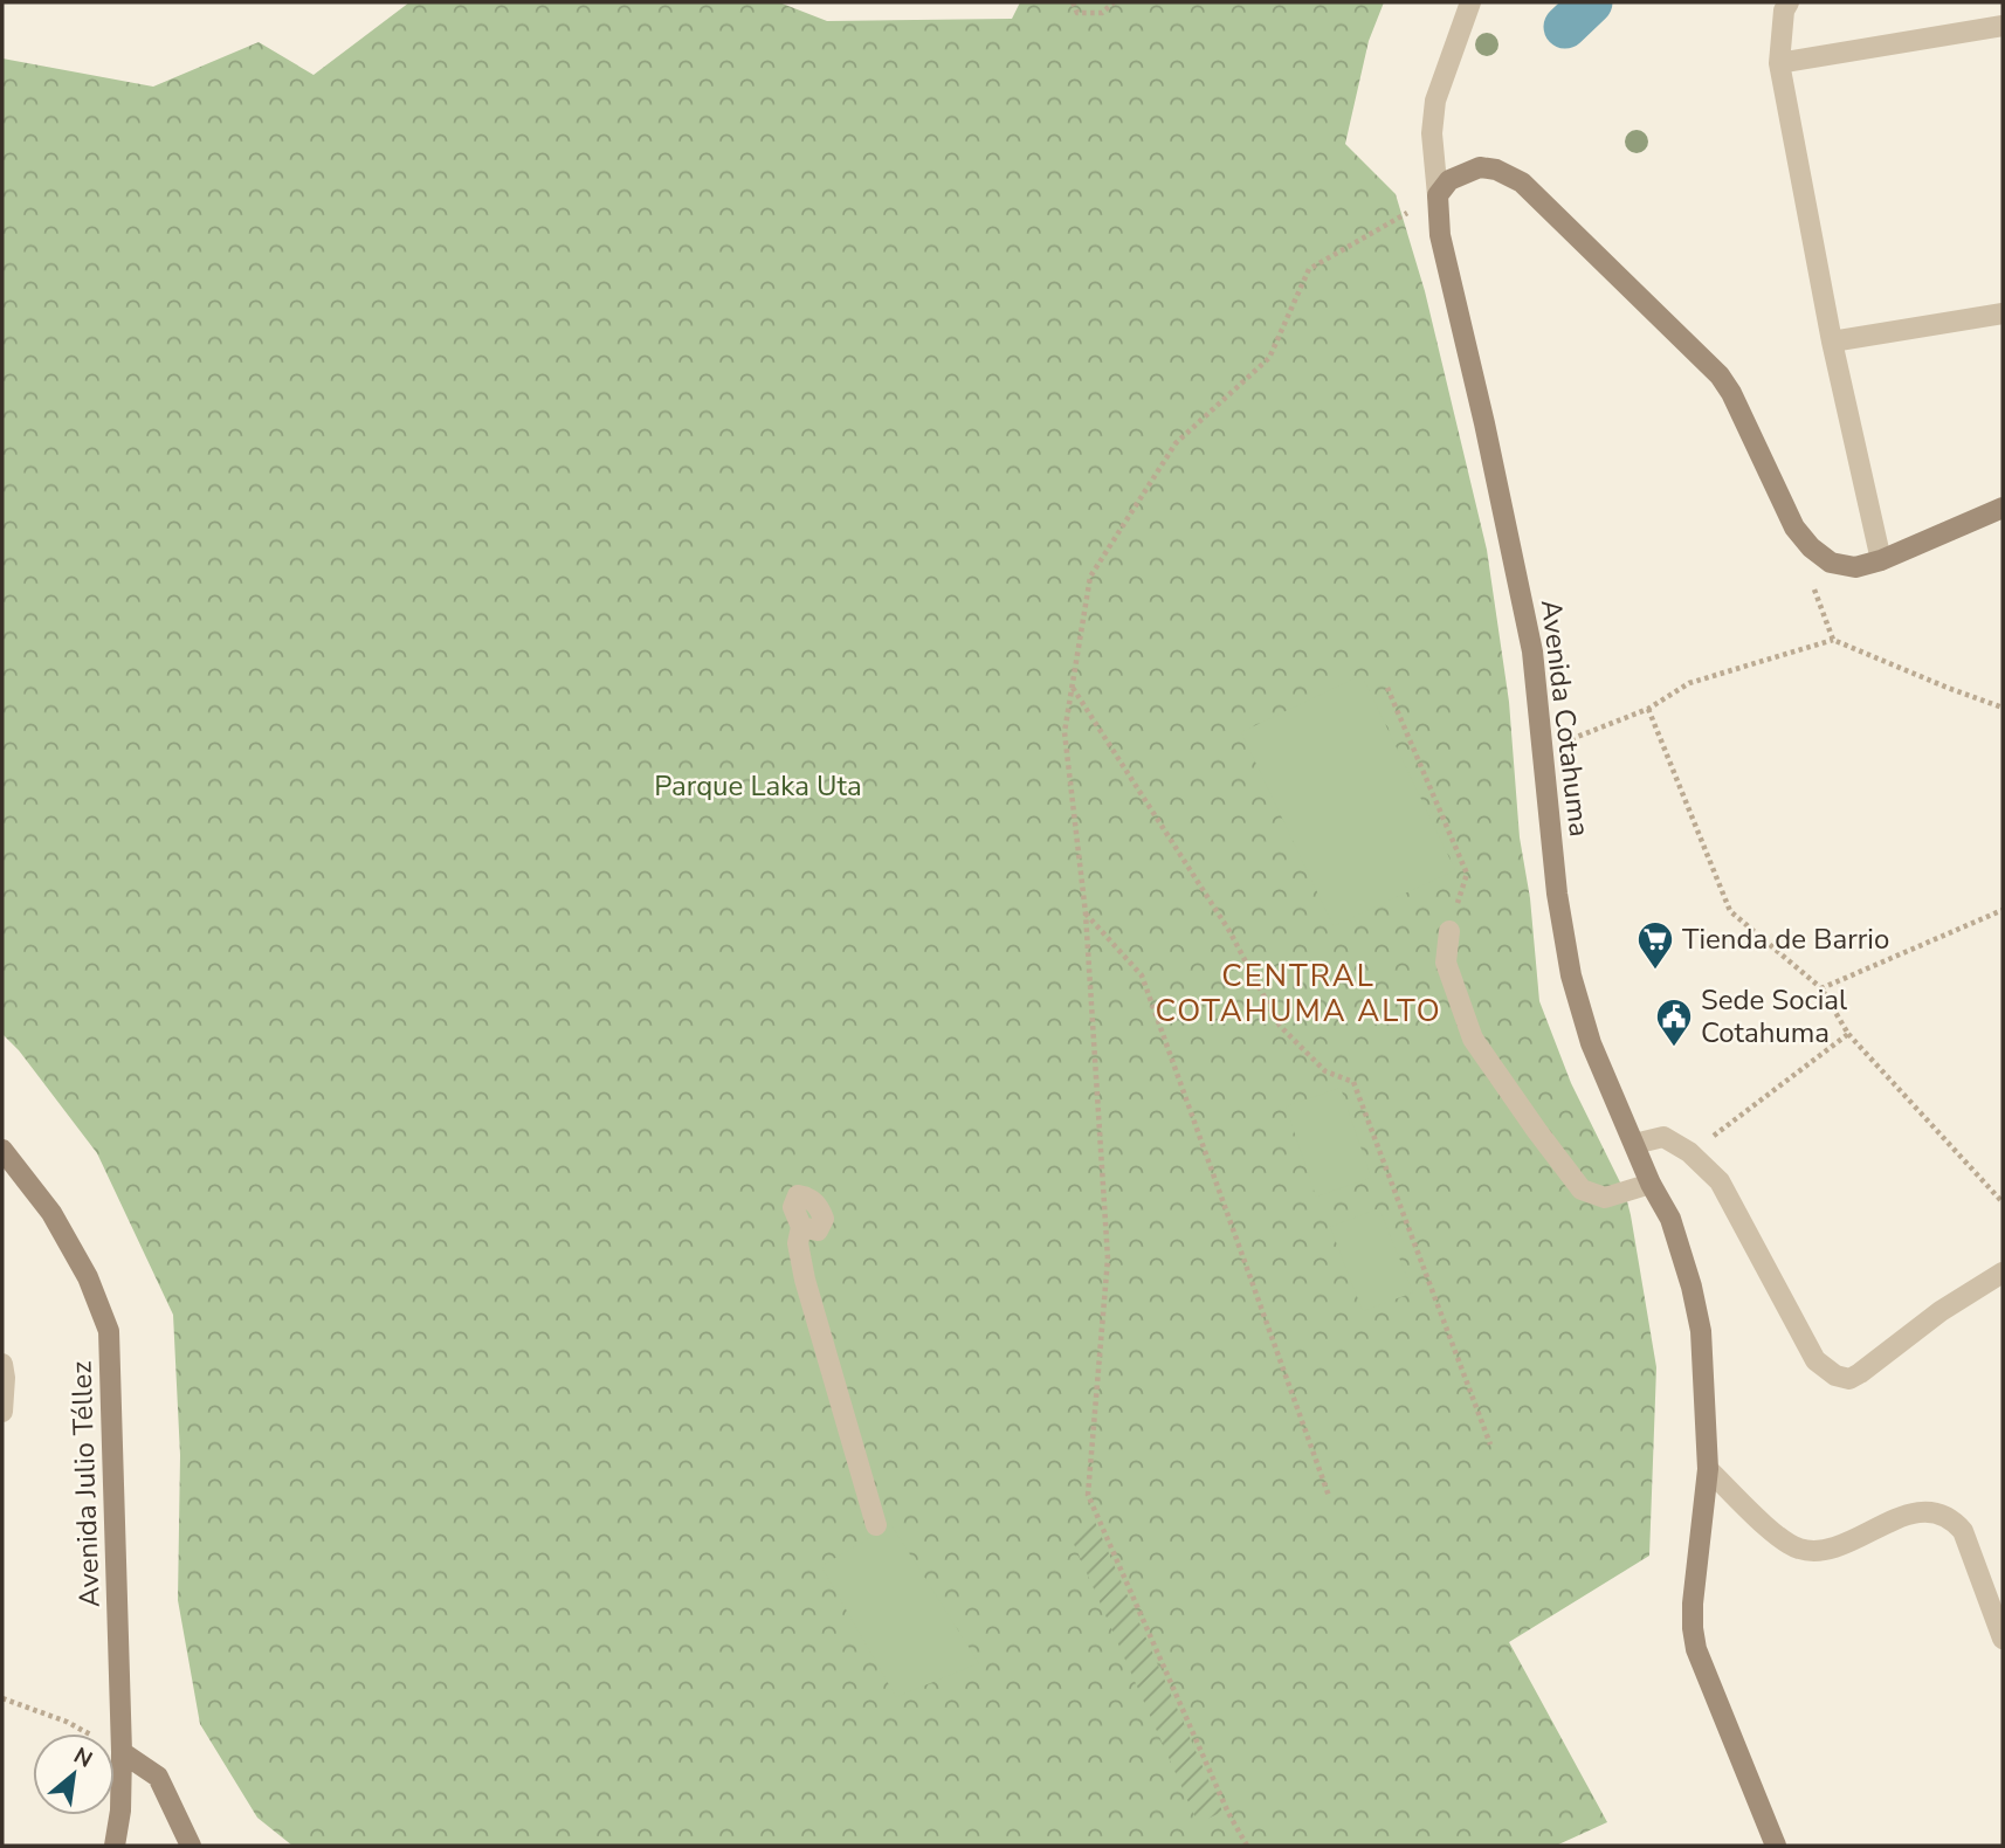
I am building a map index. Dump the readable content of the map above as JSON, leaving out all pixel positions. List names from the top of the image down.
{
  "streets": {
    "main road": ["Avenida Cotahuma", "Avenida Julio Téllez"]
  },
  "districts": ["CENTRAL COTAHUMA ALTO"],
  "parks": ["Parque Laka Uta"],
  "places": {
    "supermarket": ["Tienda de Barrio"],
    "public building": ["Sede Social Cotahuma"]
  },
  "north": "top right"
}
